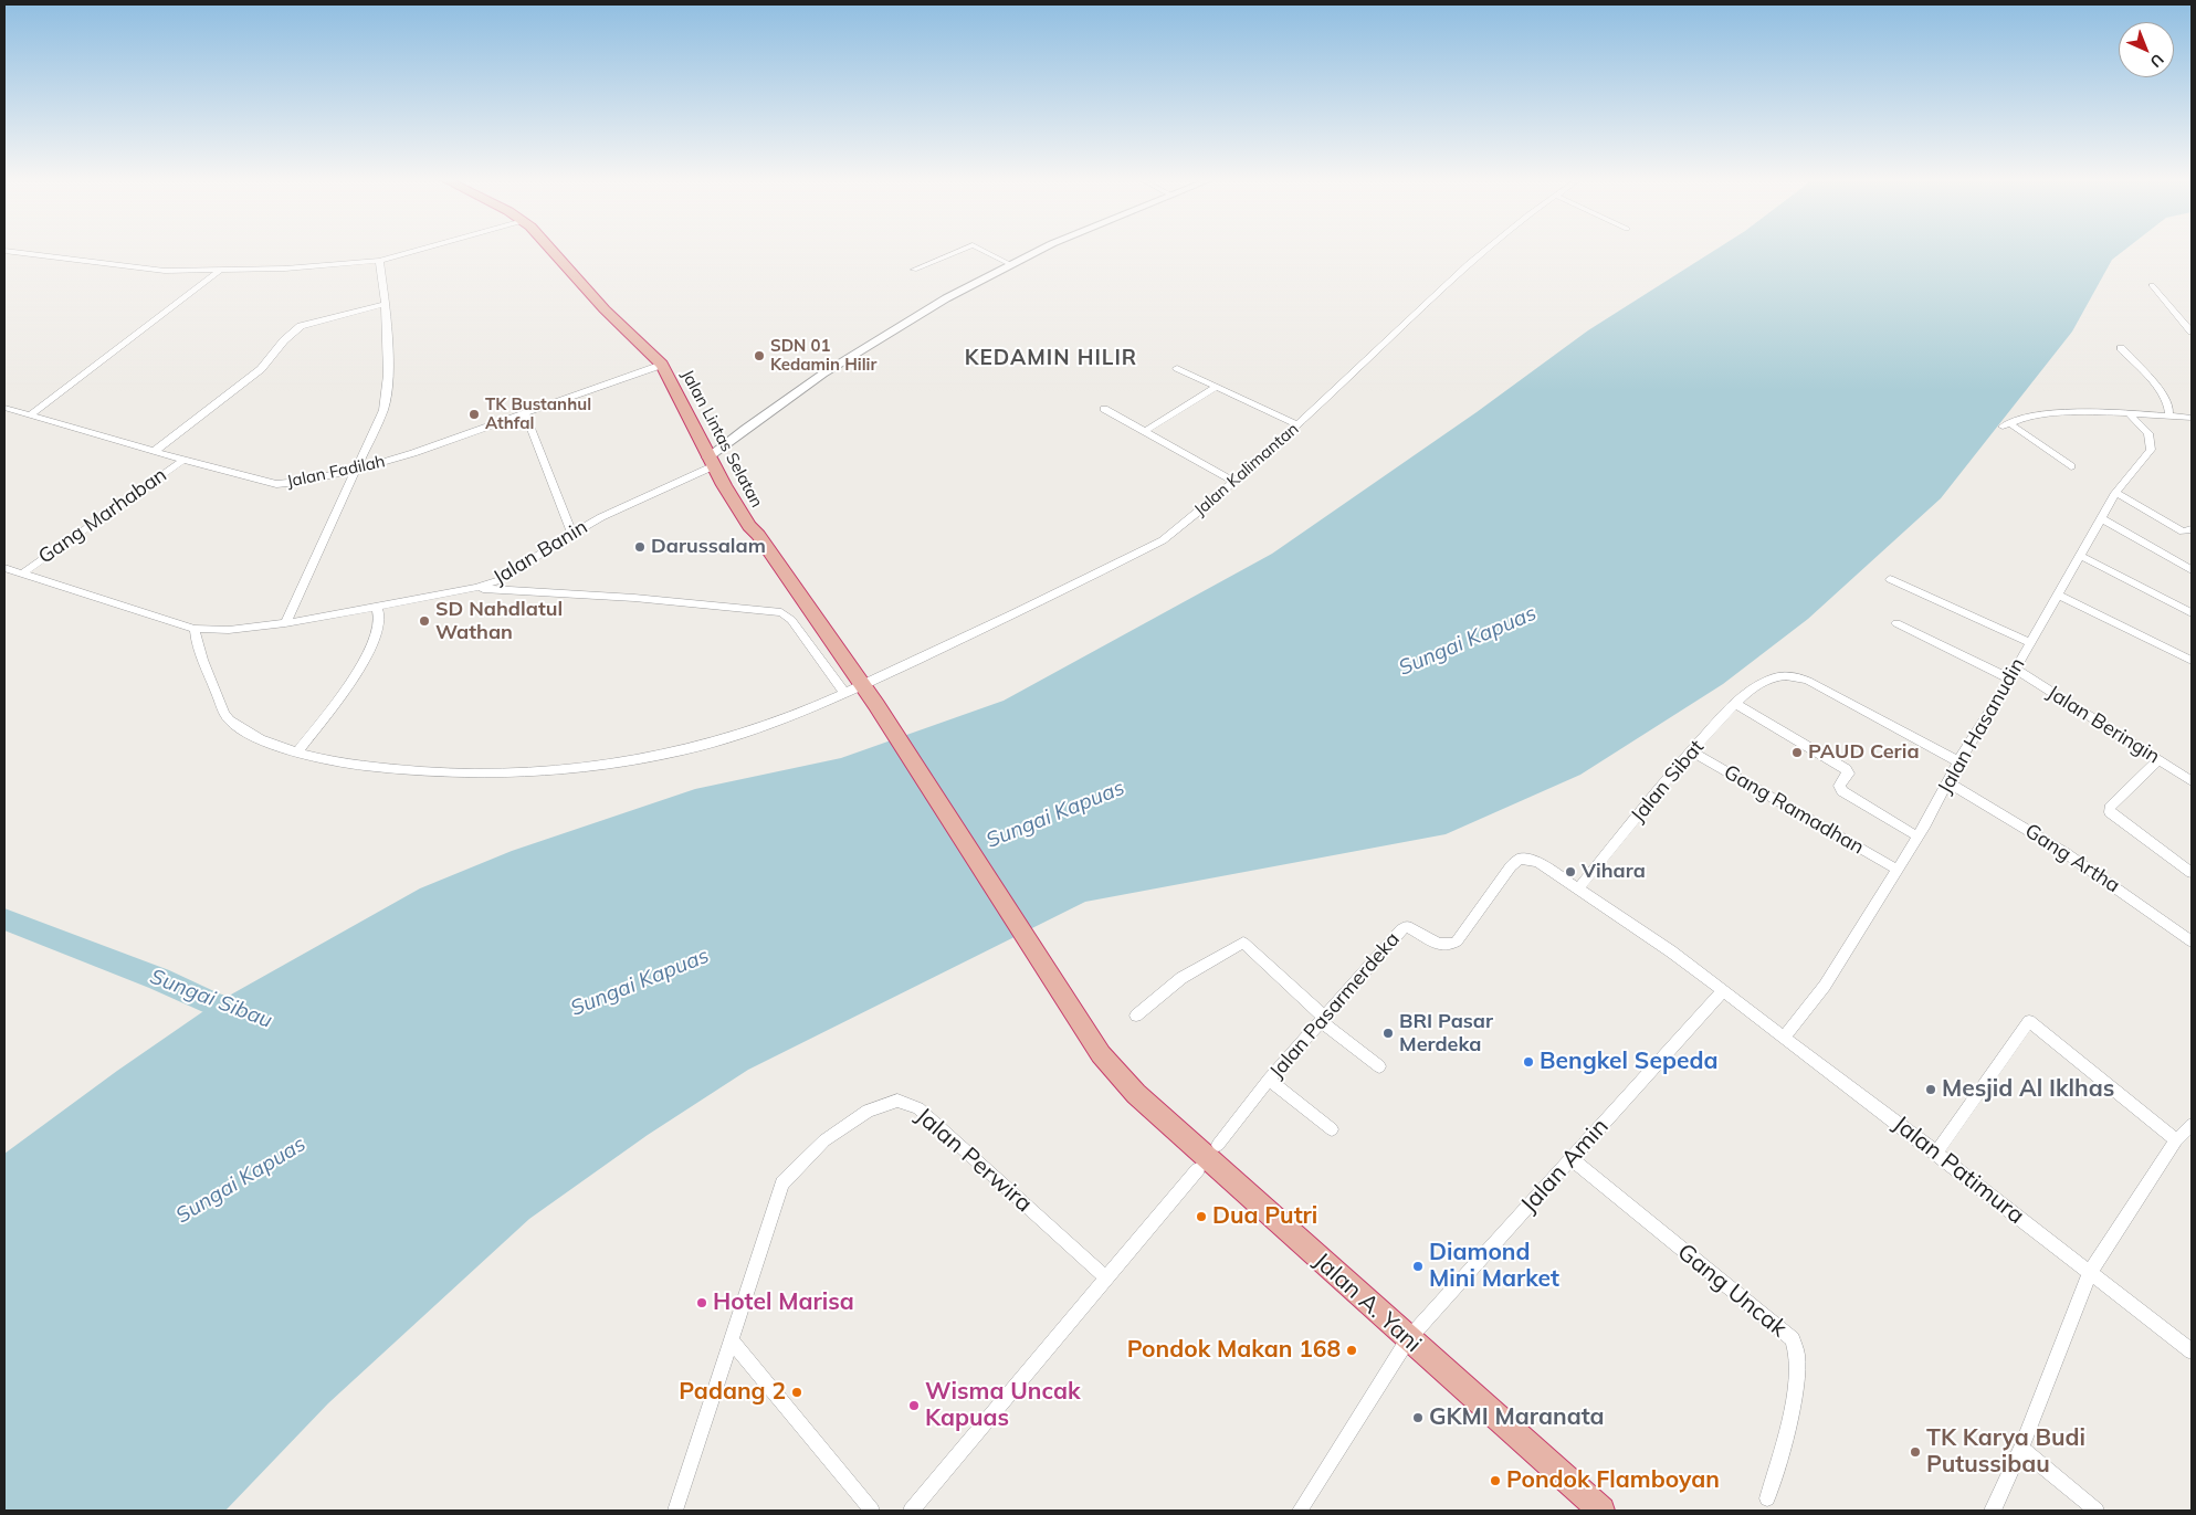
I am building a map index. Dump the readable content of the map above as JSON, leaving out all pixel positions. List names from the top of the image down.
{
  "streets": {
    "highway": ["Jalan Lintas Selatan", "Jalan A. Yani"],
    "street": [
      "Jalan Kalimantan",
      "Jalan Fadilah",
      "Gang Marhaban",
      "Jalan Banin",
      "Jalan Beringin",
      "Jalan Hasanudin",
      "Jalan Sibat",
      "Gang Ramadhan",
      "Gang Artha",
      "Jalan Pasarmerdeka",
      "Jalan Perwira",
      "Jalan Amin",
      "Jalan Patimura",
      "Gang Uncak"
    ]
  },
  "crossings": [
    ["Jalan Lintas Selatan", "Jalan Kalimantan"],
    ["Jalan Lintas Selatan", "Jalan Fadilah"],
    ["Jalan Lintas Selatan", "Jalan Banin"],
    ["Jalan Lintas Selatan", "Jalan A. Yani"],
    ["Jalan Kalimantan", "Jalan Banin"],
    ["Jalan Fadilah", "Gang Marhaban"],
    ["Gang Marhaban", "Jalan Banin"],
    ["Jalan Beringin", "Jalan Hasanudin"],
    ["Jalan Hasanudin", "Jalan Sibat"],
    ["Jalan Hasanudin", "Gang Ramadhan"],
    ["Jalan Hasanudin", "Gang Artha"],
    ["Jalan Hasanudin", "Jalan Patimura"],
    ["Jalan Sibat", "Gang Ramadhan"],
    ["Jalan Sibat", "Jalan Pasarmerdeka"],
    ["Jalan Pasarmerdeka", "Jalan Amin"],
    ["Jalan Pasarmerdeka", "Jalan Patimura"],
    ["Jalan Amin", "Jalan Patimura"],
    ["Jalan Amin", "Gang Uncak"],
    ["Jalan Amin", "Jalan A. Yani"]
  ],
  "districts": ["KEDAMIN HILIR"],
  "water": ["Sungai Kapuas", "Sungai Sibau"],
  "places": [
    "SDN 01 Kedamin Hilir",
    "TK Bustanhul Athfal",
    "Darussalam",
    "SD Nahdlatul Wathan",
    "PAUD Ceria",
    "Vihara",
    "BRI Pasar Merdeka",
    "Bengkel Sepeda",
    "Mesjid Al Iklhas",
    "Dua Putri",
    "Diamond Mini Market",
    "Hotel Marisa",
    "Pondok Makan 168",
    "Padang 2",
    "Wisma Uncak Kapuas",
    "GKMI Maranata",
    "TK Karya Budi Putussibau",
    "Pondok Flamboyan"
  ],
  "north": "bottom right"
}
